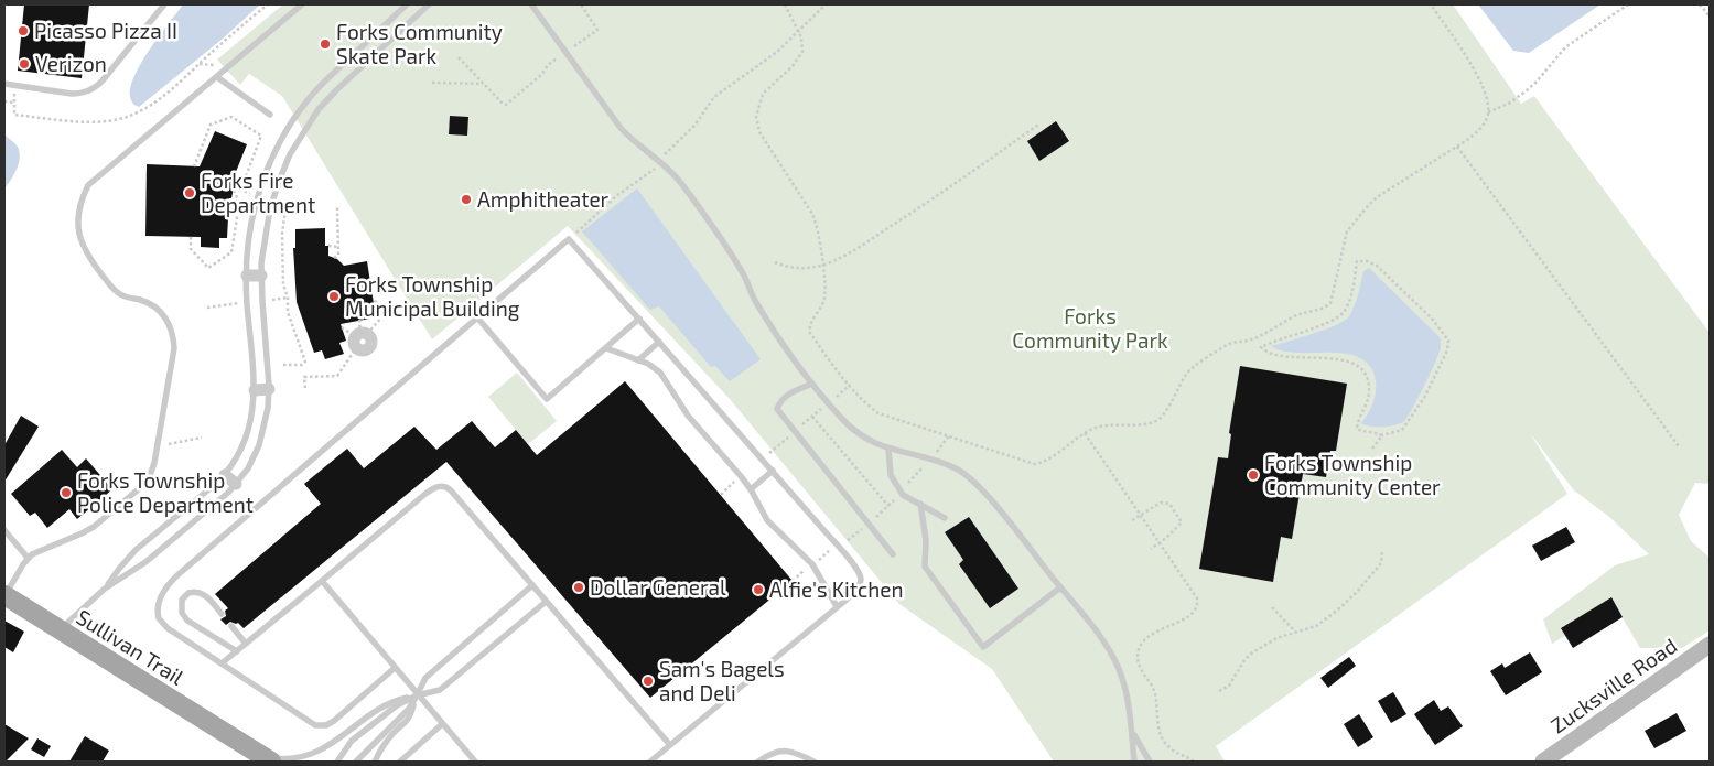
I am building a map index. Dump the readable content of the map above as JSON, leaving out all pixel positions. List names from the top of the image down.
{
  "streets": {
    "main road": ["Sullivan Trail"],
    "street": ["Zucksville Road"]
  },
  "parks": ["Forks Community Park"],
  "places": [
    "Picasso Pizza II",
    "Forks Community Skate Park",
    "Verizon",
    "Forks Fire Department",
    "Amphitheater",
    "Forks Township Municipal Building",
    "Forks Township Community Center",
    "Forks Township Police Department",
    "Dollar General",
    "Alfie's Kitchen",
    "Sam's Bagels and Deli"
  ]
}
